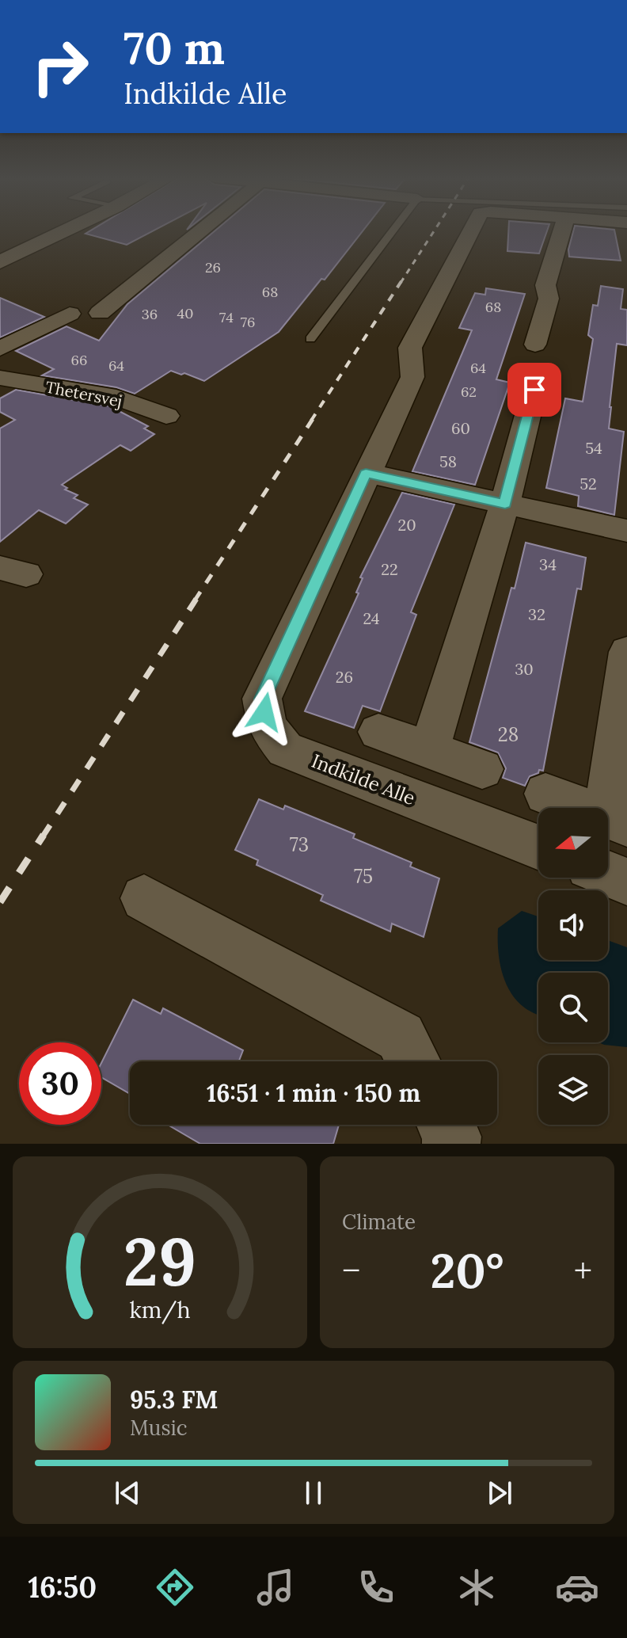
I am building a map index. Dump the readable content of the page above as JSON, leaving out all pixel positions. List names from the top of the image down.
{
  "streets": {
    "street": ["Thetersvej", "Indkilde Alle"]
  },
  "house_numbers": [
    "26",
    "68",
    "68",
    "40",
    "36",
    "74",
    "76",
    "66",
    "64",
    "64",
    "62",
    "60",
    "54",
    "58",
    "52",
    "20",
    "34",
    "22",
    "32",
    "24",
    "30",
    "26",
    "28",
    "73",
    "75"
  ],
  "north": "left",
  "page": {
    "turn": ["70 m", "Indkilde Alle"],
    "limit": "30",
    "trip": "16:51 · 1 min · 150 m",
    "tile": "Climate",
    "heat": ["−", "20°", "+"],
    "song": ["95.3 FM", "Music"],
    "tabs": "16:50",
    "gauge": ["29", "km/h"]
  }
}
